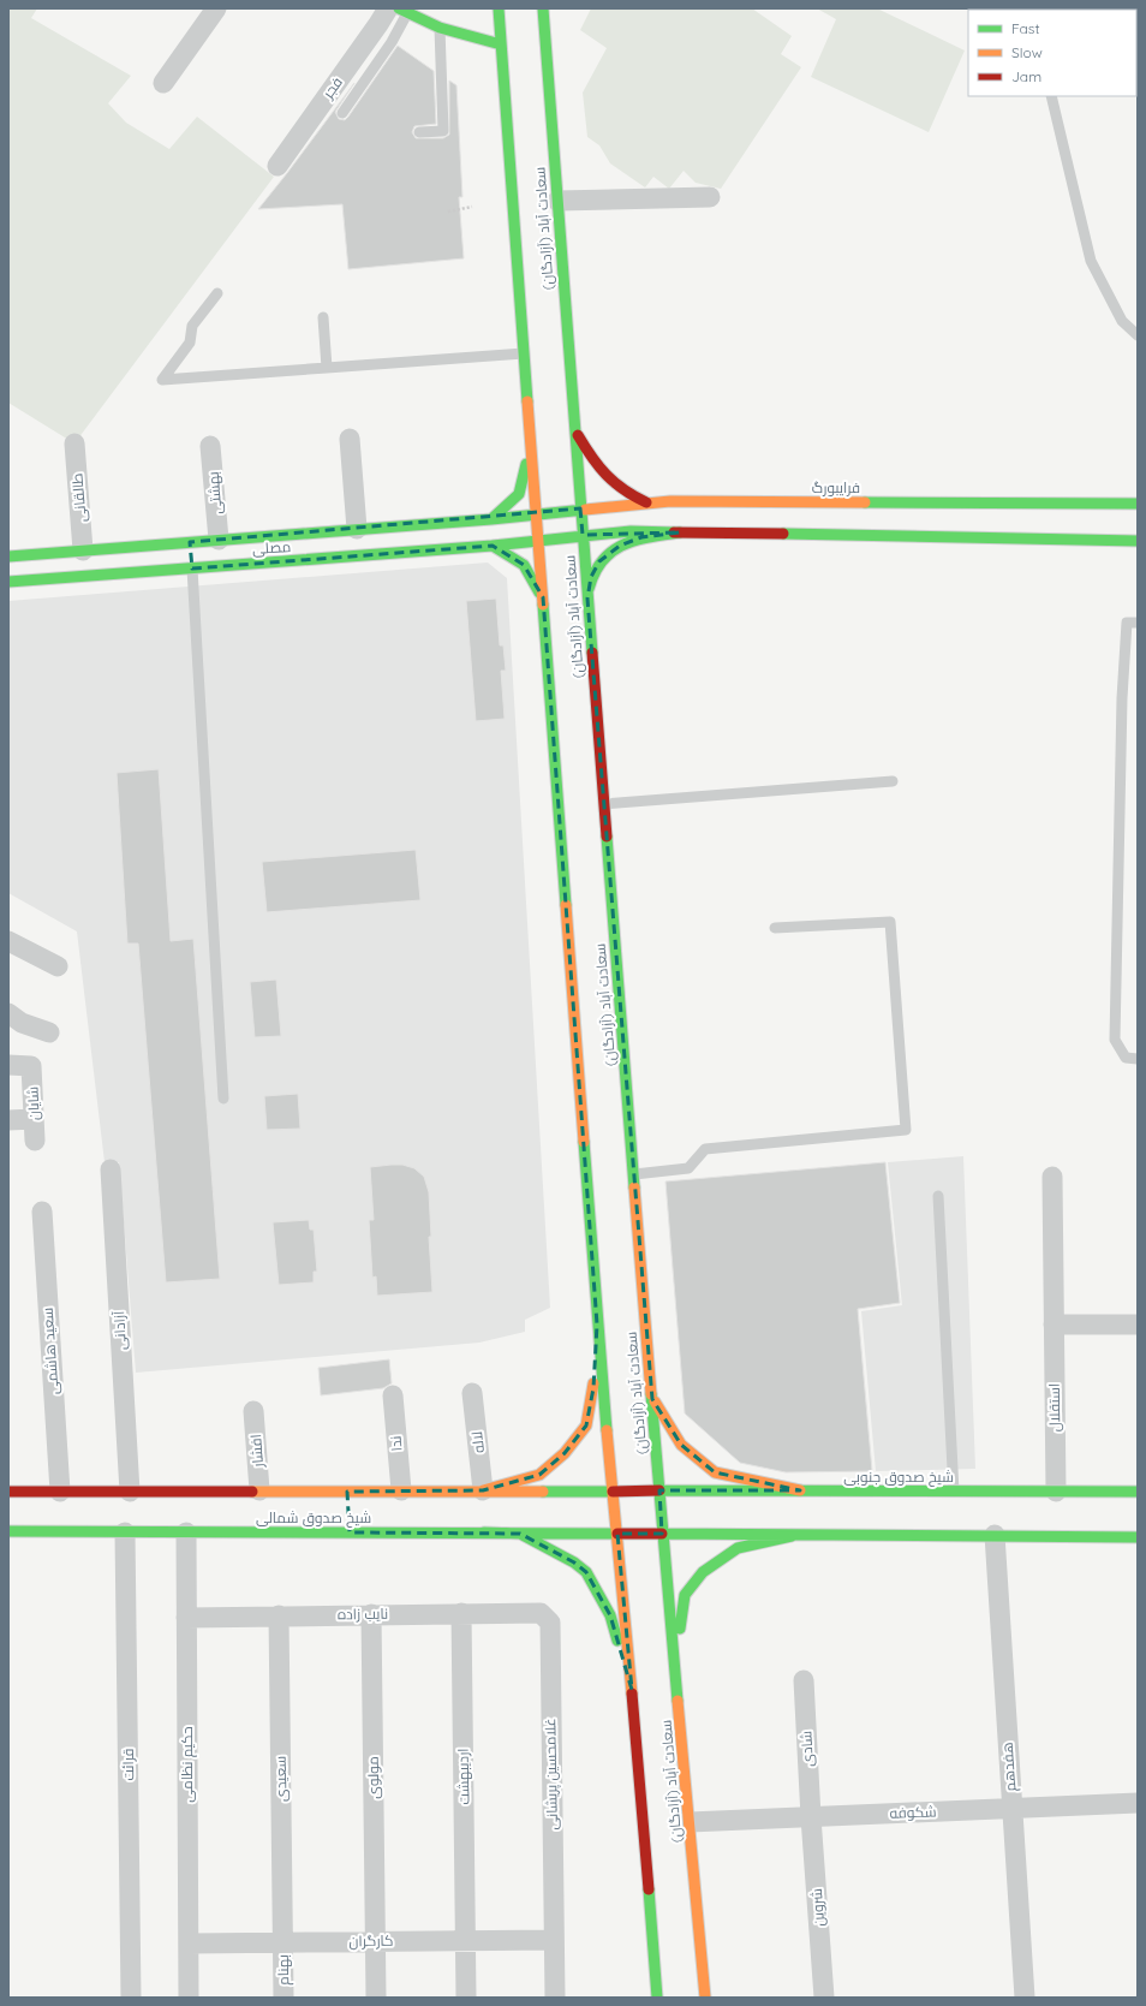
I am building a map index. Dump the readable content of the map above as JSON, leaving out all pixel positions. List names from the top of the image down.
{
  "streets": {
    "main road": [
      "سعادت آباد (آزادگان)",
      "فرایبورگ",
      "مصلی",
      "شیخ صدوق جنوبی",
      "شیخ صدوق شمالی"
    ],
    "street": [
      "فجر",
      "بهشتی",
      "طالقانی",
      "شایان",
      "آزادانی",
      "سعید هاشمی",
      "استقلال",
      "لاله",
      "ندا",
      "افشار",
      "نایب زاده",
      "شادی",
      "قرائت",
      "حکیم نظامی",
      "هفدهم",
      "غلامحسین پریشانی",
      "اردیبهشت",
      "مولوی",
      "سعیدی",
      "شکوفه",
      "شروین",
      "کارگران",
      "بهنام"
    ]
  },
  "crossings": [
    ["سعادت آباد (آزادگان)", "فرایبورگ"],
    ["سعادت آباد (آزادگان)", "مصلی"],
    ["سعادت آباد (آزادگان)", "شیخ صدوق جنوبی"],
    ["سعادت آباد (آزادگان)", "شیخ صدوق شمالی"],
    ["سعادت آباد (آزادگان)", "شکوفه"],
    ["فرایبورگ", "مصلی"],
    ["بهشتی", "مصلی"],
    ["طالقانی", "مصلی"],
    ["آزادانی", "شیخ صدوق شمالی"],
    ["سعید هاشمی", "شیخ صدوق شمالی"],
    ["استقلال", "شیخ صدوق جنوبی"],
    ["لاله", "شیخ صدوق شمالی"],
    ["ندا", "شیخ صدوق شمالی"],
    ["افشار", "شیخ صدوق شمالی"],
    ["شیخ صدوق جنوبی", "شیخ صدوق شمالی"],
    ["شیخ صدوق شمالی", "قرائت"],
    ["شیخ صدوق شمالی", "حکیم نظامی"],
    ["نایب زاده", "حکیم نظامی"],
    ["نایب زاده", "غلامحسین پریشانی"],
    ["نایب زاده", "اردیبهشت"],
    ["نایب زاده", "مولوی"],
    ["نایب زاده", "سعیدی"],
    ["شادی", "شکوفه"],
    ["شادی", "شروین"],
    ["حکیم نظامی", "کارگران"],
    ["هفدهم", "شکوفه"],
    ["غلامحسین پریشانی", "کارگران"],
    ["اردیبهشت", "کارگران"],
    ["مولوی", "کارگران"],
    ["سعیدی", "کارگران"],
    ["سعیدی", "بهنام"],
    ["شکوفه", "شروین"],
    ["کارگران", "بهنام"]
  ],
  "legend": ["Fast", "Slow", "Jam"]
}
